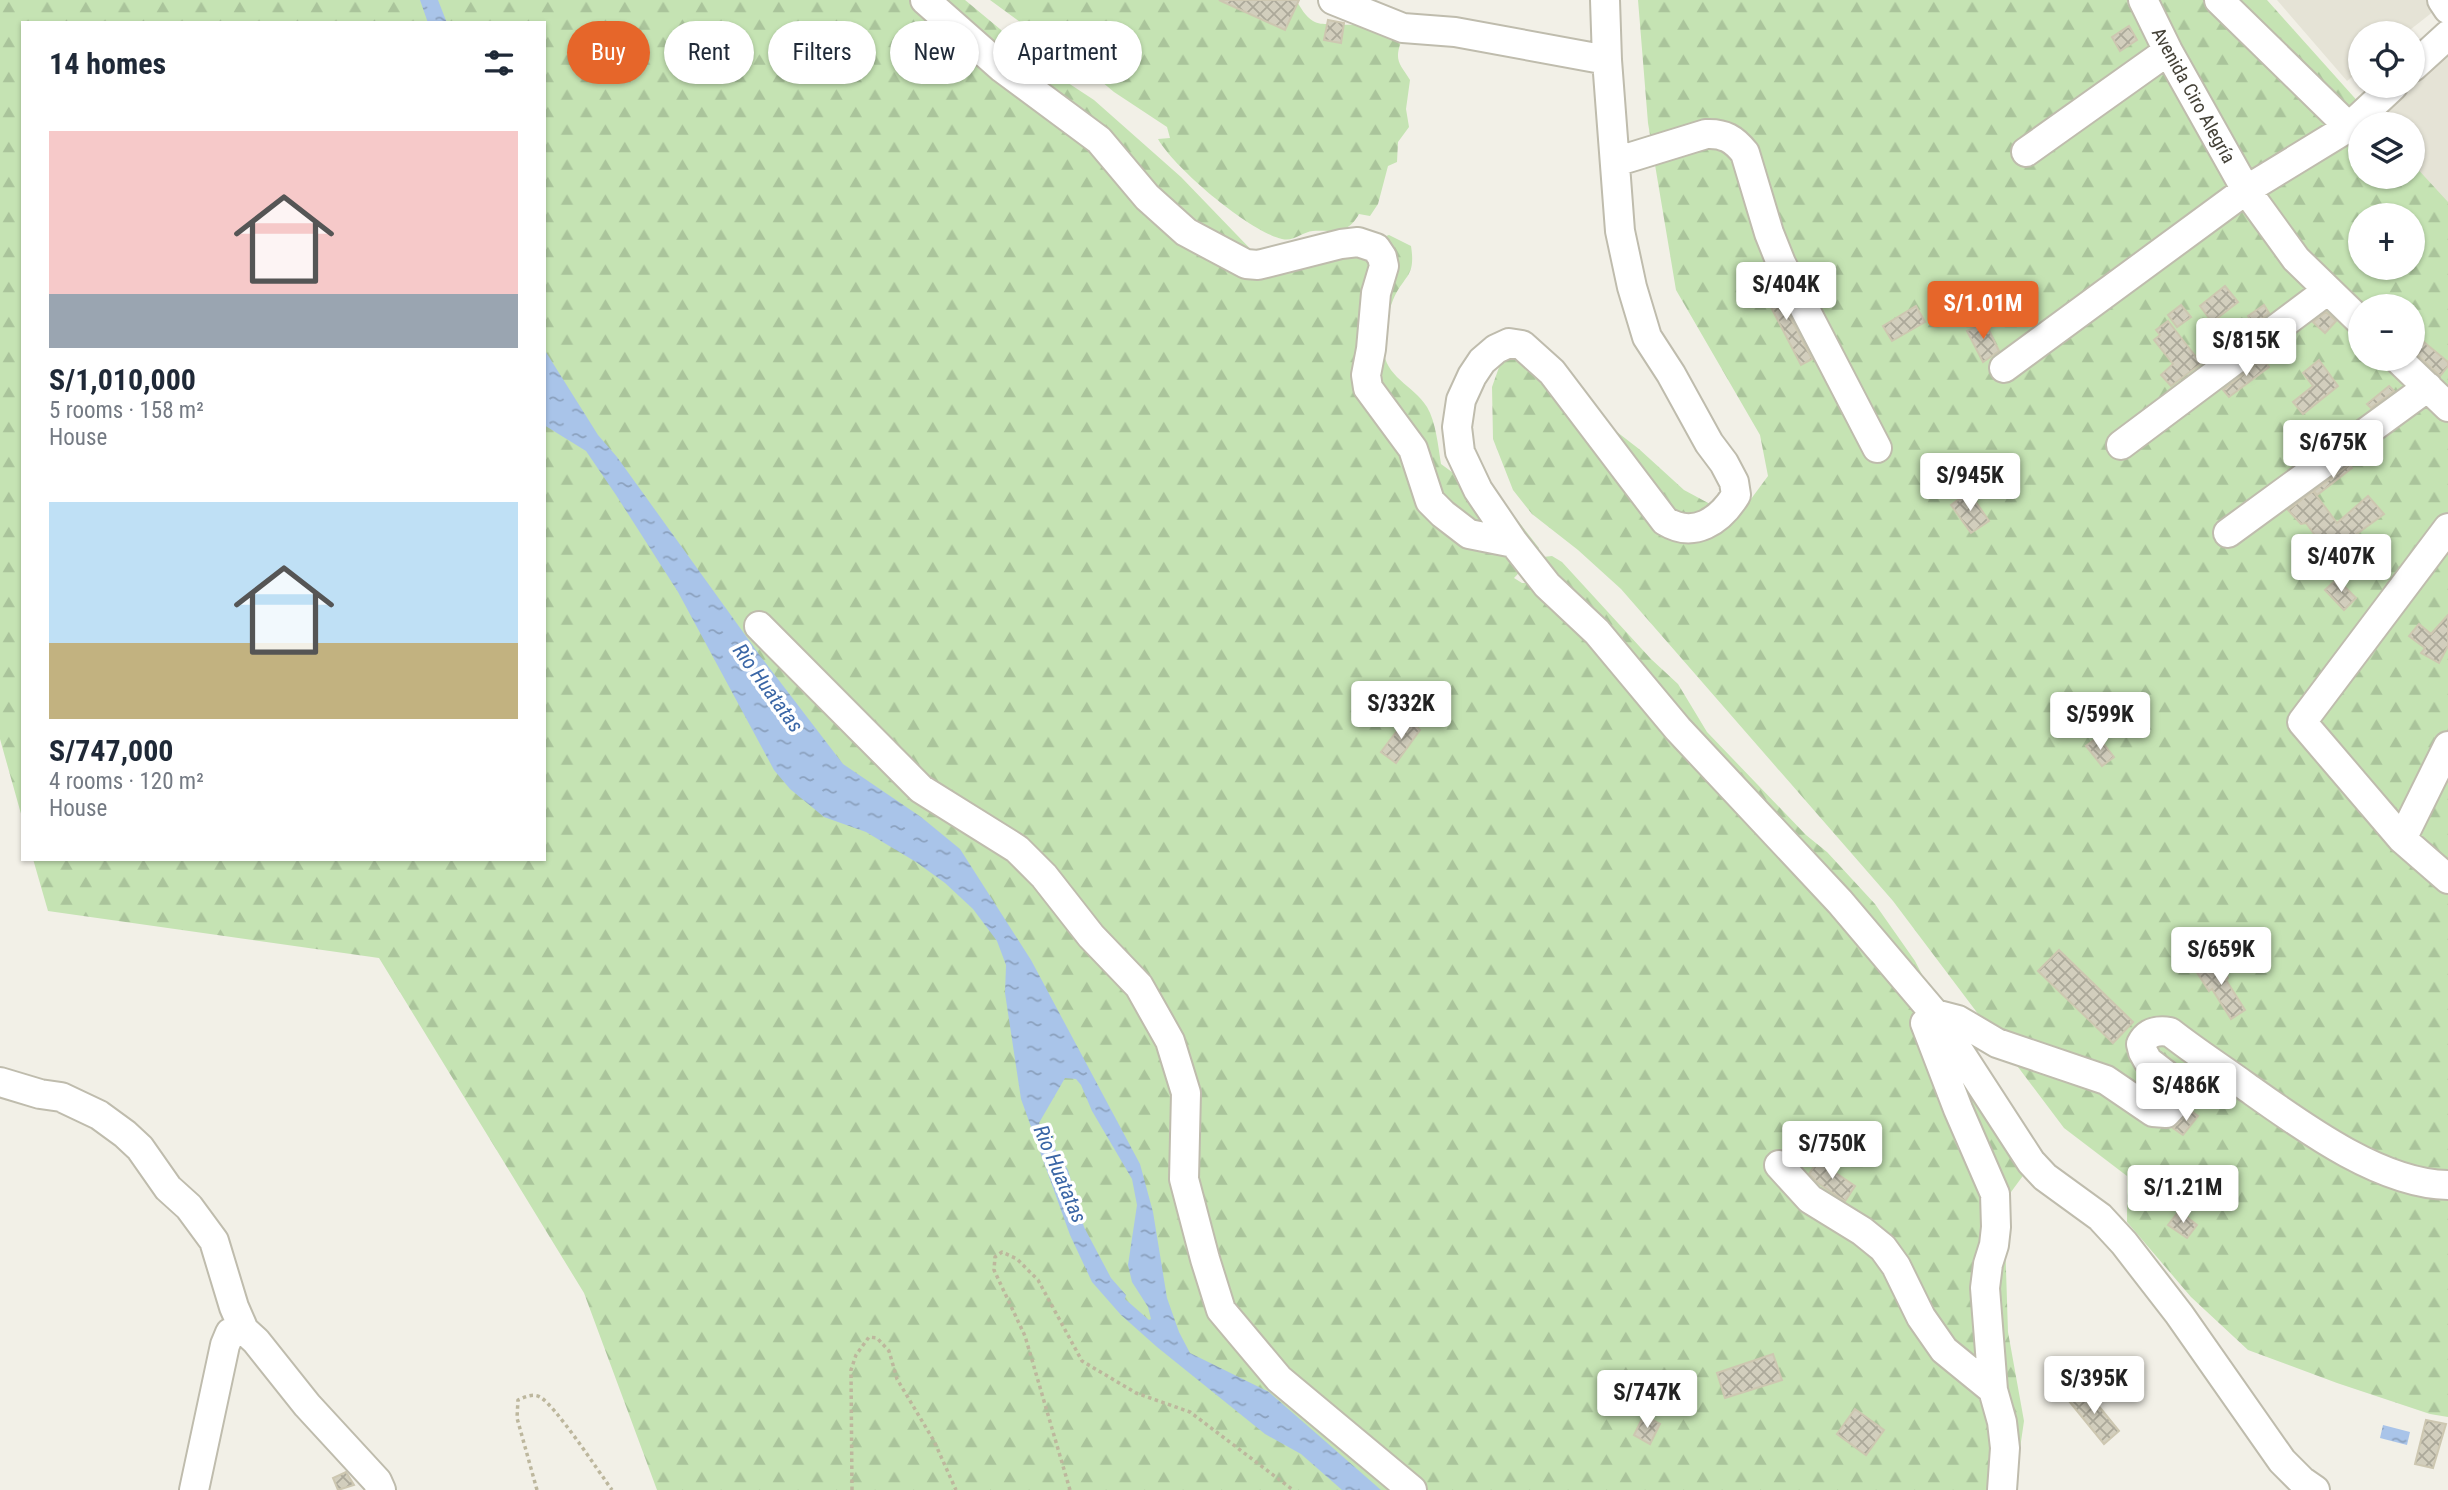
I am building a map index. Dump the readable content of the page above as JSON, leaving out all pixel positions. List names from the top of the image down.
{
  "streets": {
    "street": ["Avenida Ciro Alegría"]
  },
  "water": ["Rio Huatatas"],
  "page": {
    "map_buttons": ["+", "−"],
    "chip": [
      "Buy",
      "Rent",
      "Filters",
      "New",
      "Apartment"
    ],
    "heading": "14 homes",
    "list": [
      {
        "name": "S/1,010,000",
        "note": "5 rooms · 158 m² · House"
      },
      {
        "name": "S/747,000",
        "note": "4 rooms · 120 m² · House"
      }
    ],
    "price": [
      "S/404K",
      "S/1.01M",
      "S/815K",
      "S/675K",
      "S/945K",
      "S/407K",
      "S/332K",
      "S/599K",
      "S/659K",
      "S/486K",
      "S/750K",
      "S/1.21M",
      "S/395K",
      "S/747K"
    ]
  }
}
